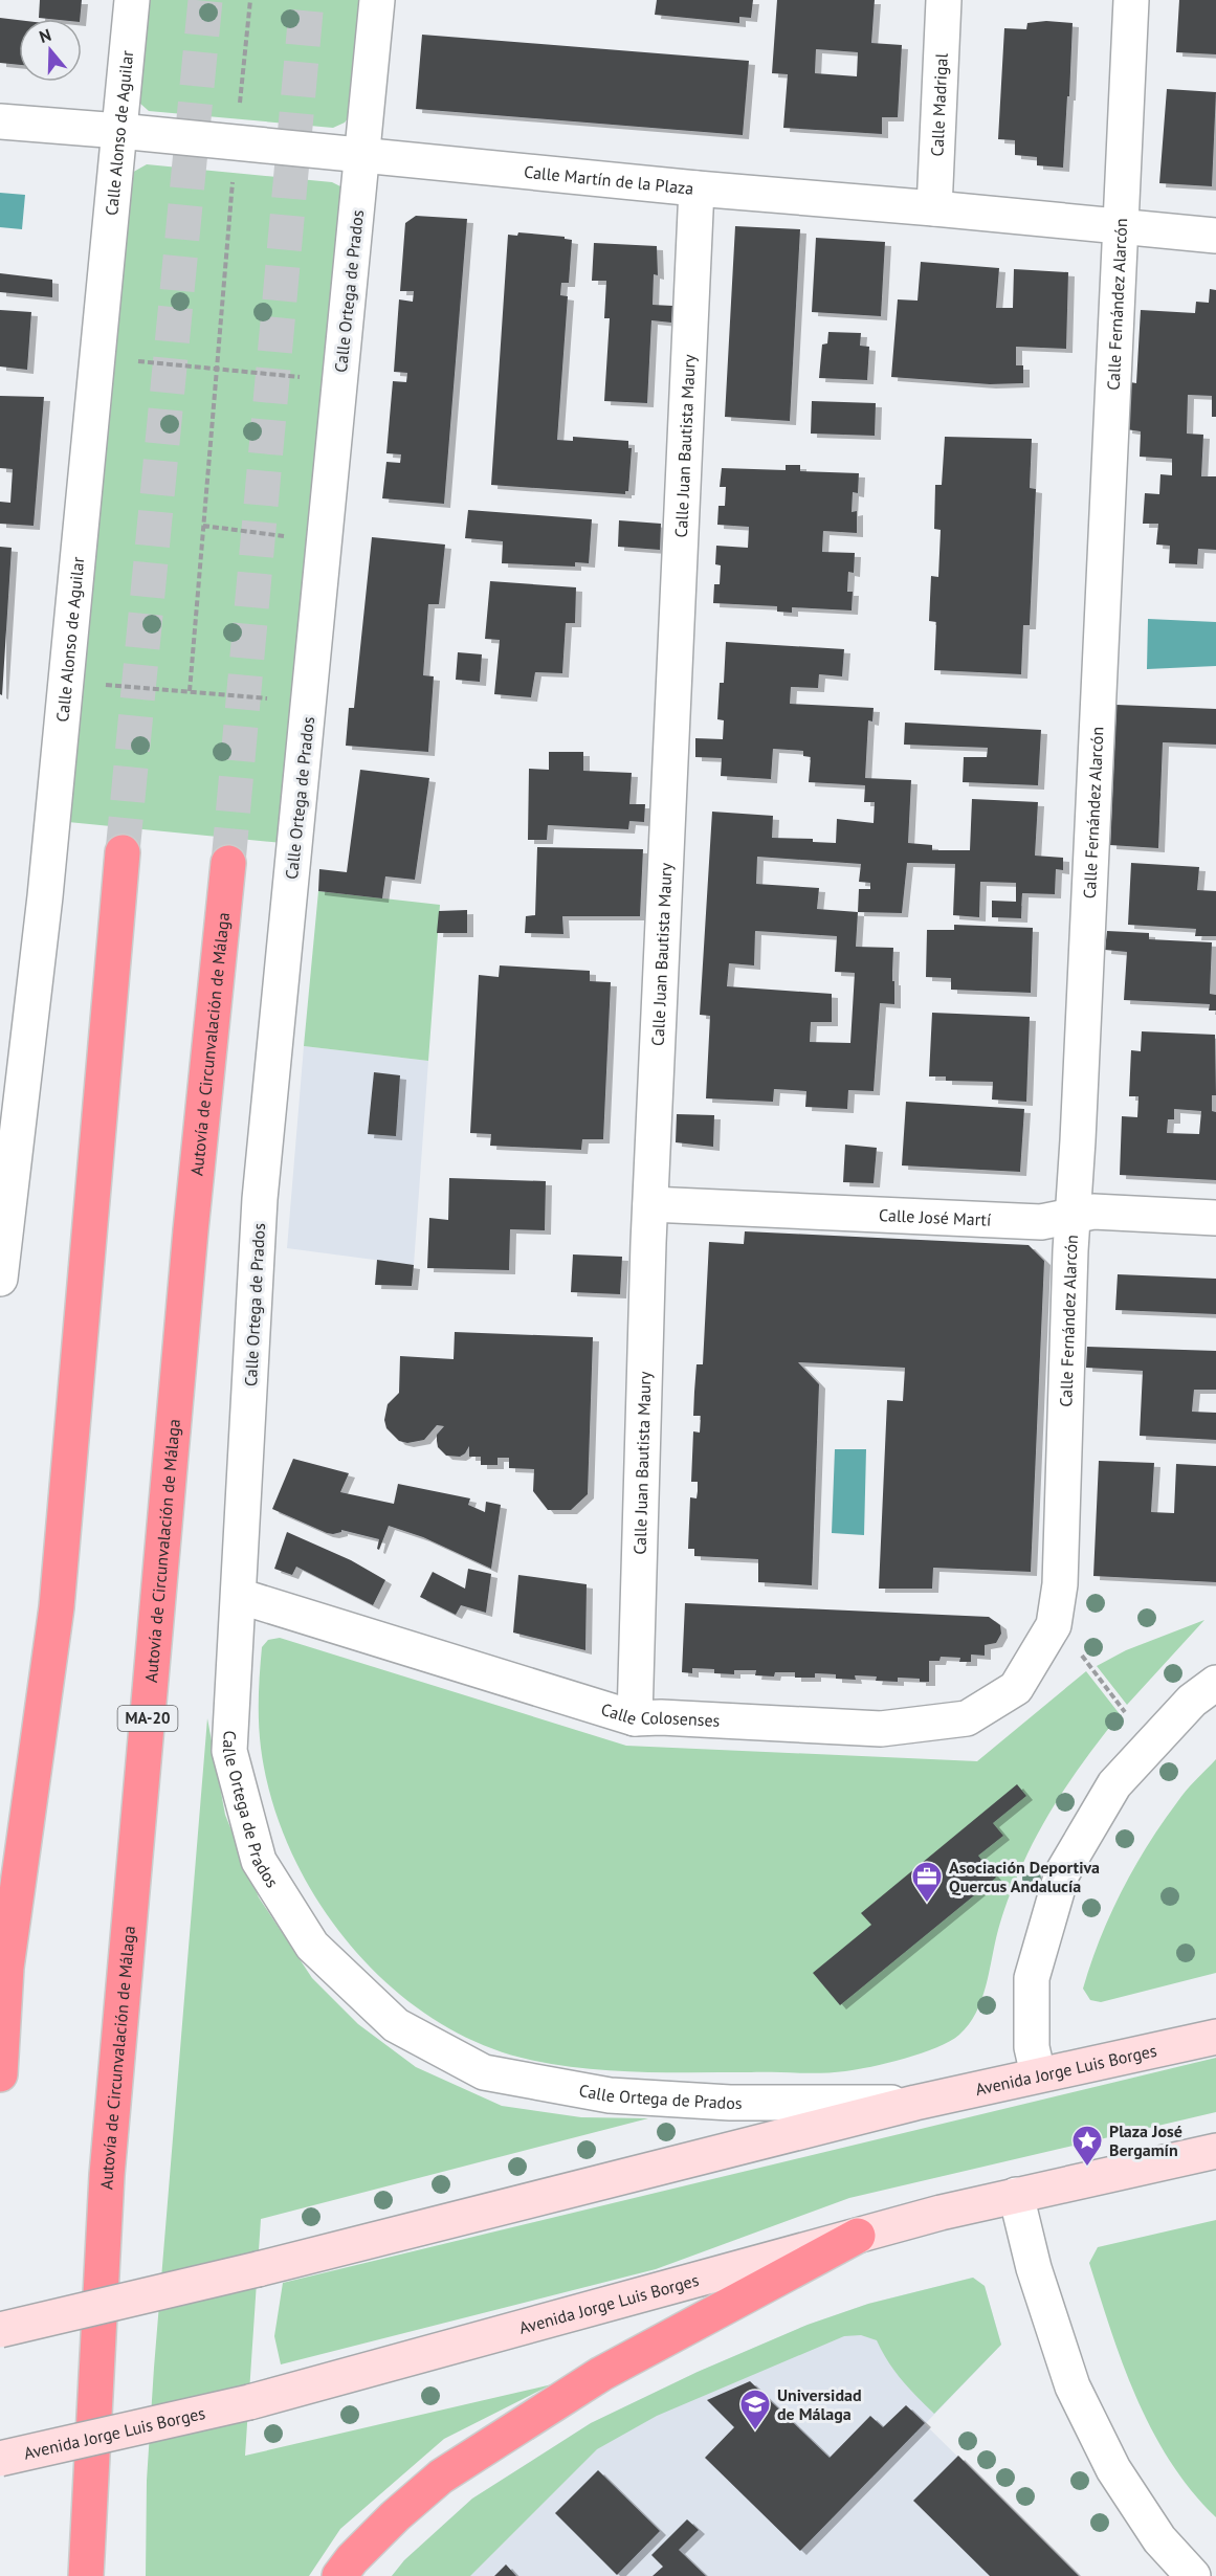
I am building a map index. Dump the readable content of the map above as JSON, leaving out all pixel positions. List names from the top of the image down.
{
  "streets": {
    "highway": ["Autovía de Circunvalación de Málaga", "MA-20"],
    "main road": ["Avenida Jorge Luis Borges"],
    "street": [
      "Calle Madrigal",
      "Calle Alonso de Aguilar",
      "Calle Martín de la Plaza",
      "Calle Ortega de Prados",
      "Calle Fernández Alarcón",
      "Calle Juan Bautista Maury",
      "Calle José Martí",
      "Calle Colosenses"
    ]
  },
  "crossings": [
    ["Calle Madrigal", "Calle Martín de la Plaza"],
    ["Calle Alonso de Aguilar", "Calle Martín de la Plaza"],
    ["Calle Martín de la Plaza", "Calle Ortega de Prados"],
    ["Calle Martín de la Plaza", "Calle Fernández Alarcón"],
    ["Calle Martín de la Plaza", "Calle Juan Bautista Maury"],
    ["Calle Ortega de Prados", "Calle Colosenses"],
    ["Calle Ortega de Prados", "Avenida Jorge Luis Borges"],
    ["Calle Fernández Alarcón", "Calle José Martí"],
    ["Calle Fernández Alarcón", "Calle Colosenses"],
    ["Calle Juan Bautista Maury", "Calle José Martí"],
    ["Calle Juan Bautista Maury", "Calle Colosenses"]
  ],
  "places": {
    "office": ["Asociación Deportiva Quercus Andalucía"],
    "place": ["Plaza José Bergamín"],
    "school or university": ["Universidad de Málaga"]
  },
  "north": "top"
}
